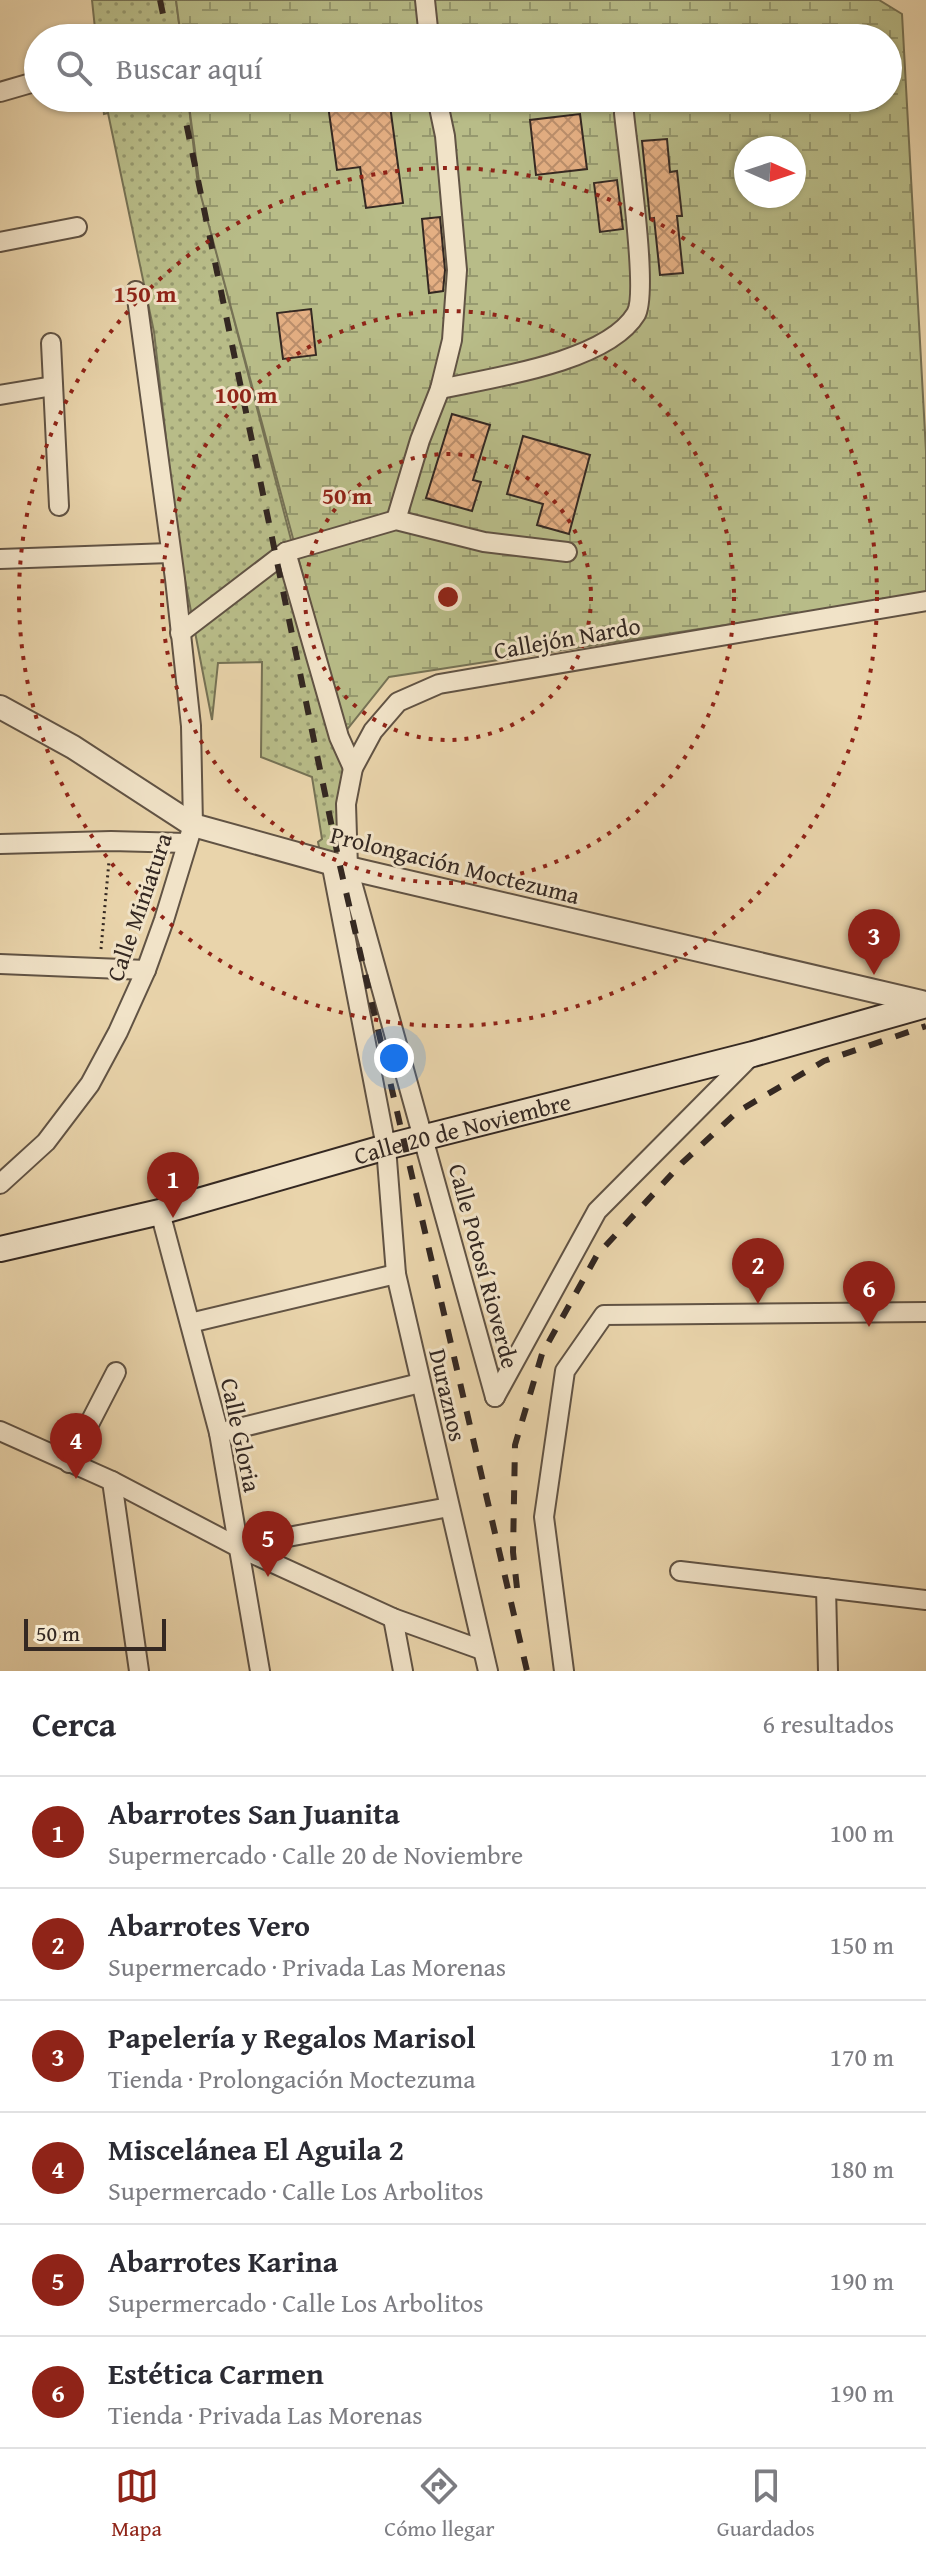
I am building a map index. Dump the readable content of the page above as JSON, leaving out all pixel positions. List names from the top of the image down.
{
  "streets": {
    "main road": ["Calle 20 de Noviembre"],
    "street": [
      "Callejón Nardo",
      "Prolongación Moctezuma",
      "Calle Miniatura",
      "Calle Potosí Rioverde",
      "Duraznos",
      "Calle Gloria"
    ]
  },
  "crossings": [
    ["Callejón Nardo", "Prolongación Moctezuma"],
    ["Callejón Nardo", "Calle Potosí Rioverde"],
    ["Prolongación Moctezuma", "Calle Miniatura"],
    ["Prolongación Moctezuma", "Calle 20 de Noviembre"],
    ["Prolongación Moctezuma", "Calle Potosí Rioverde"],
    ["Calle 20 de Noviembre", "Calle Potosí Rioverde"],
    ["Calle 20 de Noviembre", "Duraznos"],
    ["Calle 20 de Noviembre", "Calle Gloria"]
  ],
  "scale_bar": "50 m",
  "north": "right",
  "page": {
    "search": "Buscar aquí",
    "pins": [
      "3",
      "1",
      "2",
      "6",
      "4",
      "5"
    ],
    "scale": "50 m",
    "heading": ["Cerca", "6 resultados"],
    "list": [
      {
        "mark": "1",
        "name": "Abarrotes San Juanita",
        "note": "Supermercado · Calle 20 de Noviembre",
        "value": "100 m"
      },
      {
        "mark": "2",
        "name": "Abarrotes Vero",
        "note": "Supermercado · Privada Las Morenas",
        "value": "150 m"
      },
      {
        "mark": "3",
        "name": "Papelería y Regalos Marisol",
        "note": "Tienda · Prolongación Moctezuma",
        "value": "170 m"
      },
      {
        "mark": "4",
        "name": "Miscelánea El Aguila 2",
        "note": "Supermercado · Calle Los Arbolitos",
        "value": "180 m"
      },
      {
        "mark": "5",
        "name": "Abarrotes Karina",
        "note": "Supermercado · Calle Los Arbolitos",
        "value": "190 m"
      },
      {
        "mark": "6",
        "name": "Estética Carmen",
        "note": "Tienda · Privada Las Morenas",
        "value": "190 m"
      }
    ],
    "nav": ["Mapa", "Cómo llegar", "Guardados"]
  },
  "rings": ["150 m", "100 m", "50 m"]
}
